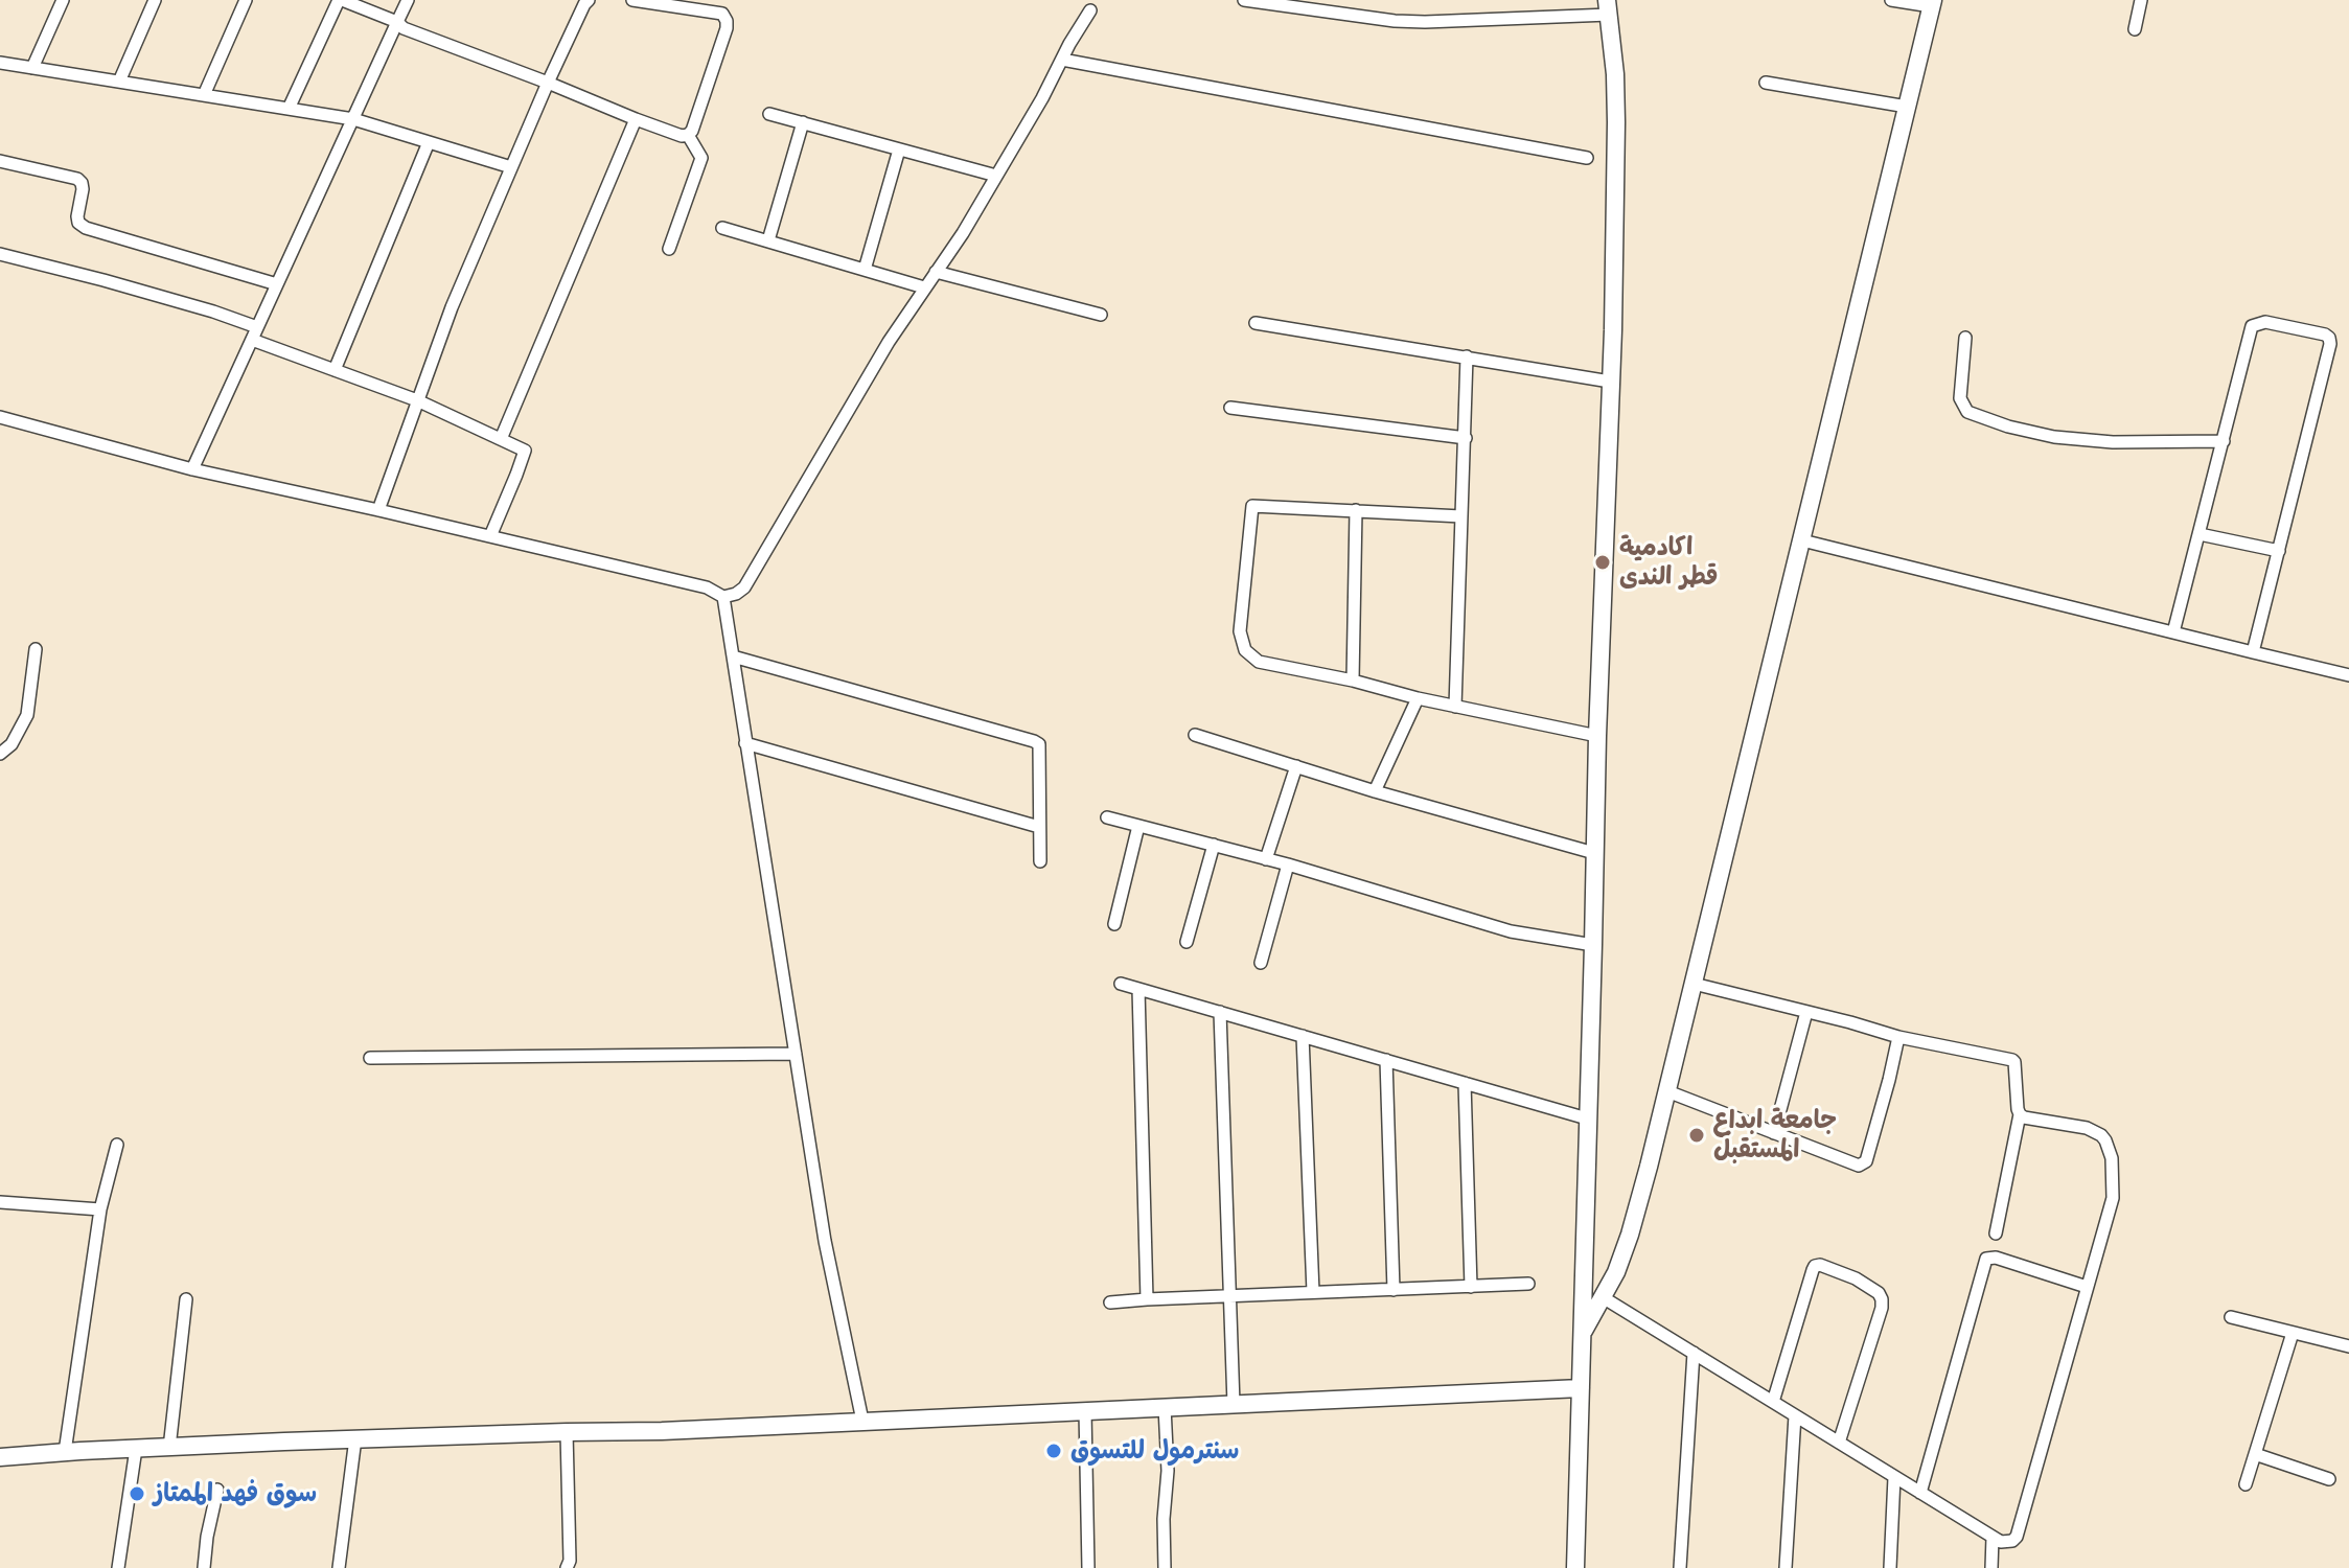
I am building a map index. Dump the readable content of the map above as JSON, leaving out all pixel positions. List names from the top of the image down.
{
  "places": [
    "اكادمية قطر الندى",
    "جامعة ابداع المستقبل",
    "سنترمول للتسوق",
    "سوق فهد الممتاز"
  ]
}
